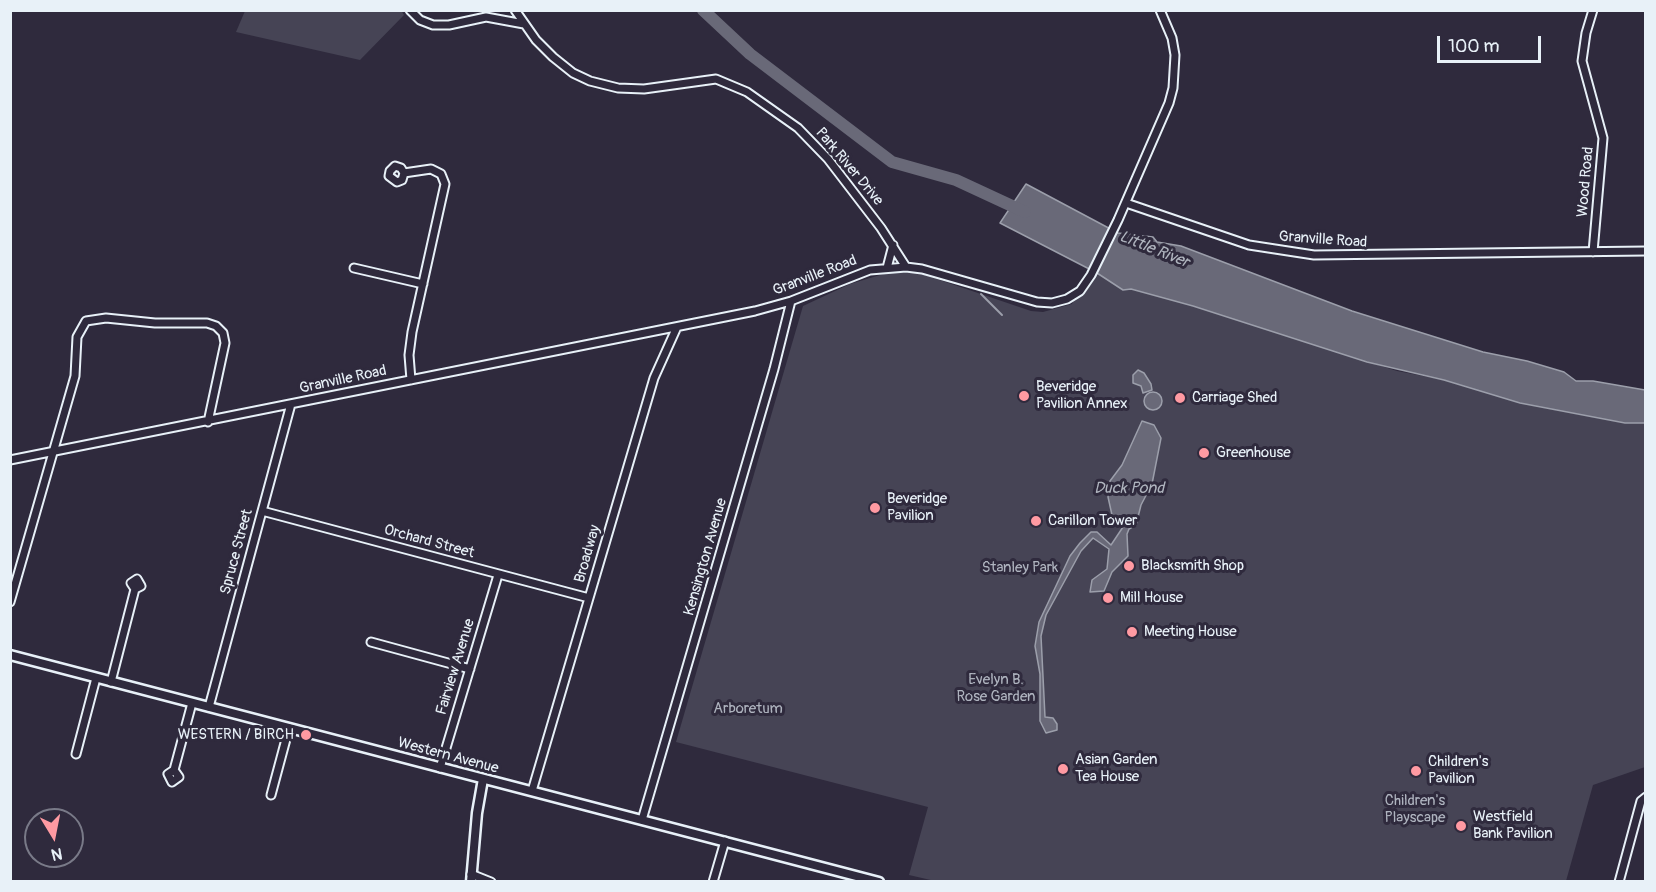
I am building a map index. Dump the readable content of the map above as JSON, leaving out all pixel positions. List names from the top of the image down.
{
  "streets": {
    "main road": ["Western Avenue"],
    "street": [
      "Park River Drive",
      "Wood Road",
      "Granville Road",
      "Orchard Street",
      "Spruce Street",
      "Broadway",
      "Kensington Avenue",
      "Fairview Avenue"
    ]
  },
  "crossings": [
    ["Park River Drive", "Granville Road"],
    ["Wood Road", "Granville Road"],
    ["Granville Road", "Spruce Street"],
    ["Granville Road", "Broadway"],
    ["Granville Road", "Kensington Avenue"],
    ["Orchard Street", "Spruce Street"],
    ["Orchard Street", "Broadway"],
    ["Orchard Street", "Fairview Avenue"],
    ["Spruce Street", "Western Avenue"],
    ["Broadway", "Western Avenue"],
    ["Kensington Avenue", "Western Avenue"],
    ["Fairview Avenue", "Western Avenue"]
  ],
  "water": ["Little River", "Duck Pond"],
  "parks": [
    "Stanley Park",
    "Evelyn B. Rose Garden",
    "Arboretum",
    "Children's Playscape"
  ],
  "places": [
    "Beveridge Pavilion Annex",
    "Carriage Shed",
    "Greenhouse",
    "Beveridge Pavilion",
    "Carillon Tower",
    "Blacksmith Shop",
    "Mill House",
    "Meeting House",
    "WESTERN / BIRCH",
    "Asian Garden Tea House",
    "Children's Pavilion",
    "Westfield Bank Pavilion"
  ],
  "scale_bar": "100 m",
  "north": "bottom"
}
